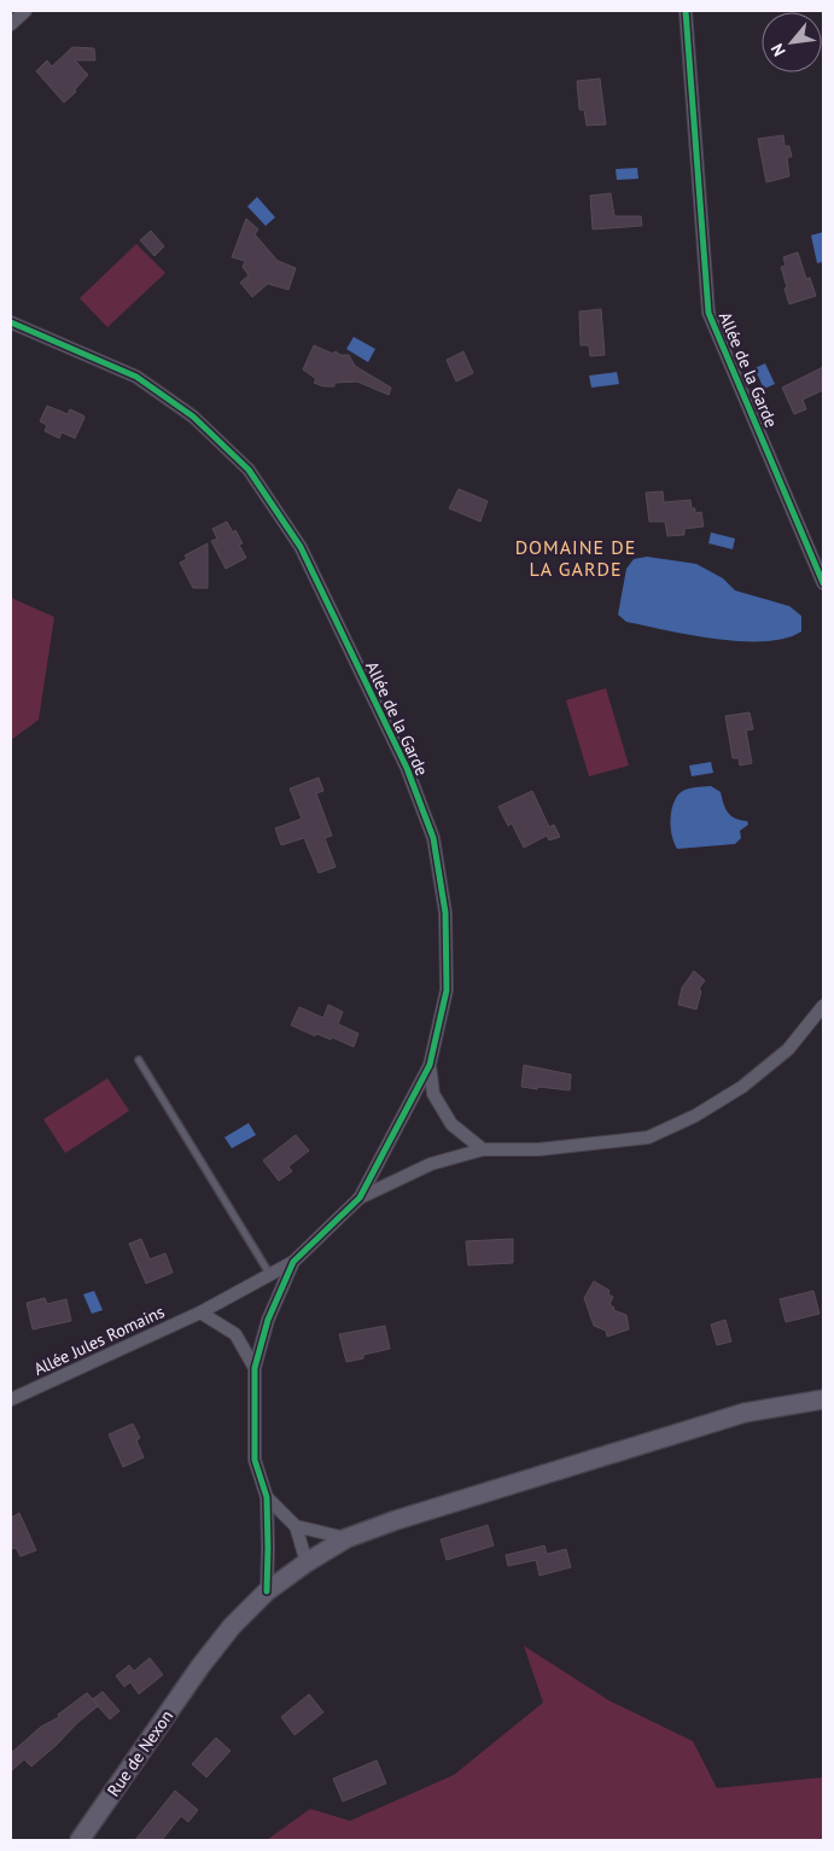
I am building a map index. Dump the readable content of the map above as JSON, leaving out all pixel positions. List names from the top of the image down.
{
  "streets": {
    "main road": ["Rue de Nexon"],
    "street": ["Allée de la Garde", "Allée Jules Romains"]
  },
  "crossings": [
    ["Allée de la Garde", "Allée Jules Romains"],
    ["Allée de la Garde", "Rue de Nexon"]
  ],
  "districts": ["DOMAINE DE LA GARDE"],
  "north": "bottom left"
}
